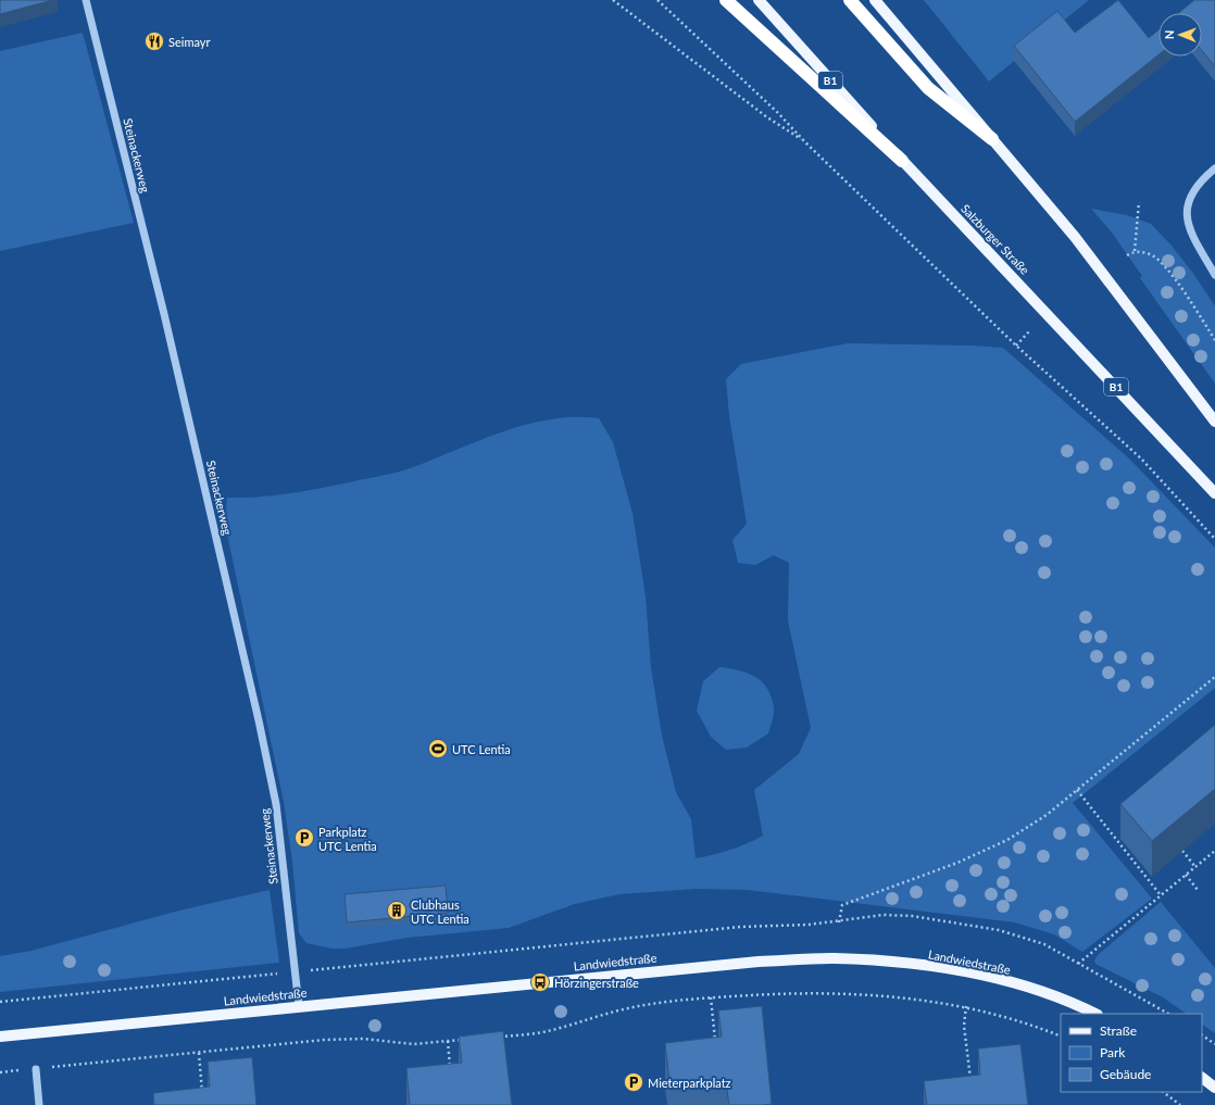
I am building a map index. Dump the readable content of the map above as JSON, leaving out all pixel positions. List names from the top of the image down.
{
  "streets": {
    "main road": ["B1", "Salzburger Straße", "Landwiedstraße"],
    "street": ["Steinackerweg"]
  },
  "crossings": [
    ["Steinackerweg", "Landwiedstraße"]
  ],
  "places": {
    "restaurant": ["Seimayr"],
    "sports": ["UTC Lentia"],
    "parking": ["Parkplatz UTC Lentia", "Mieterparkplatz"],
    "building": ["Clubhaus UTC Lentia"],
    "bus stop": ["Hörzingerstraße"]
  },
  "legend": ["Straße", "Park", "Gebäude"],
  "north": "left"
}
